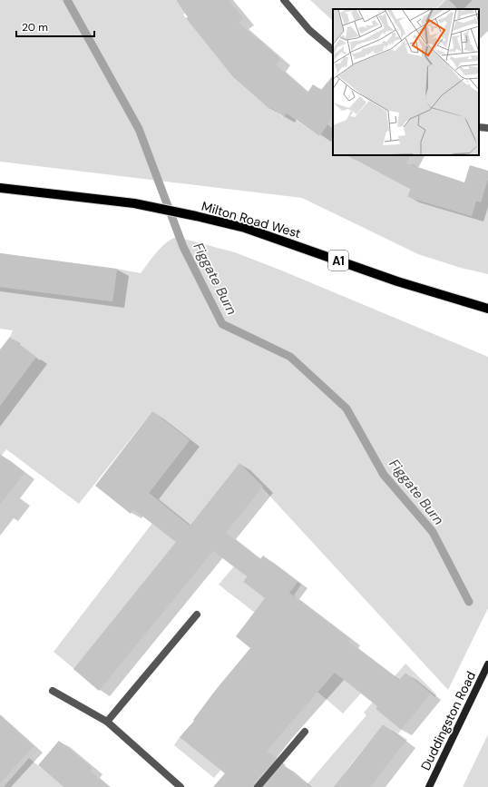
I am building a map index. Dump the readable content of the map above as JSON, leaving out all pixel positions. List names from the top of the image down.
{
  "streets": {
    "main road": ["Milton Road West", "A1"],
    "street": ["Duddingston Road"]
  },
  "water": ["Figgate Burn"],
  "scale_bar": "20 m"
}
